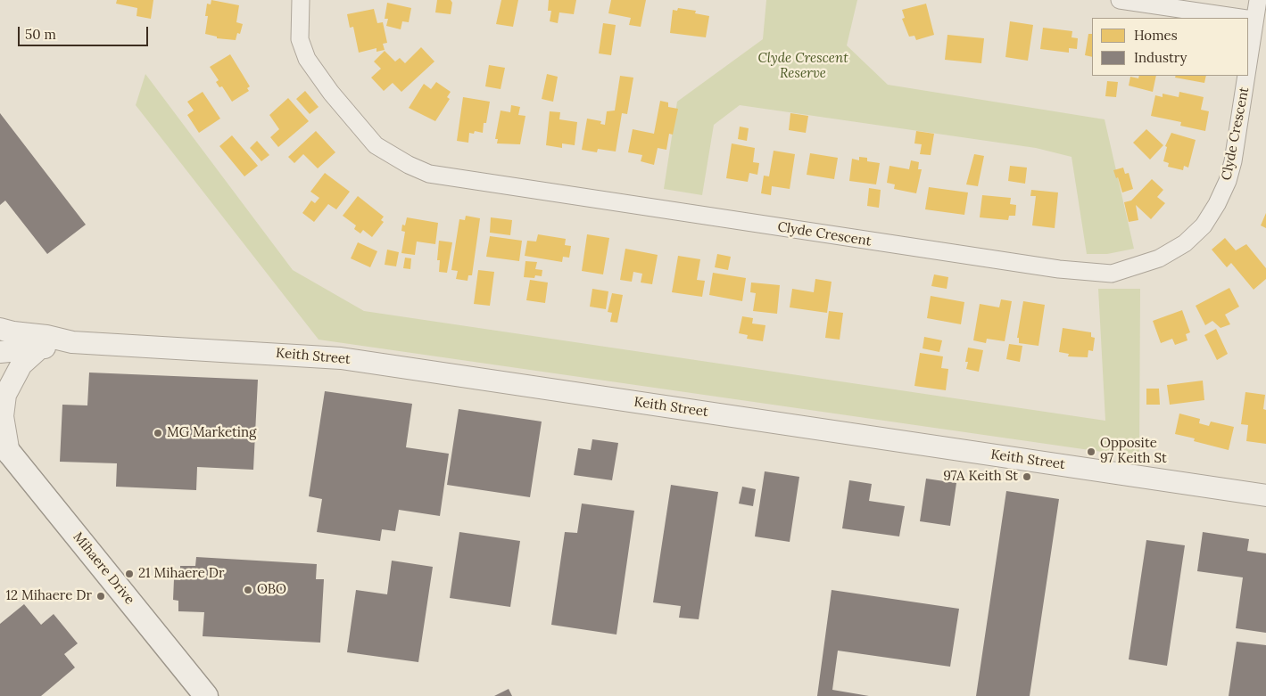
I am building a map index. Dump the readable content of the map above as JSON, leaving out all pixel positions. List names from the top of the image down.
{
  "streets": {
    "main road": ["Mihaere Drive"],
    "street": ["Clyde Crescent", "Keith Street"]
  },
  "parks": ["Clyde Crescent Reserve"],
  "places": [
    "MG Marketing",
    "Opposite 97 Keith St",
    "97A Keith St",
    "21 Mihaere Dr",
    "OBO",
    "12 Mihaere Dr"
  ],
  "legend": ["Homes", "Industry"],
  "scale_bar": "50 m"
}
